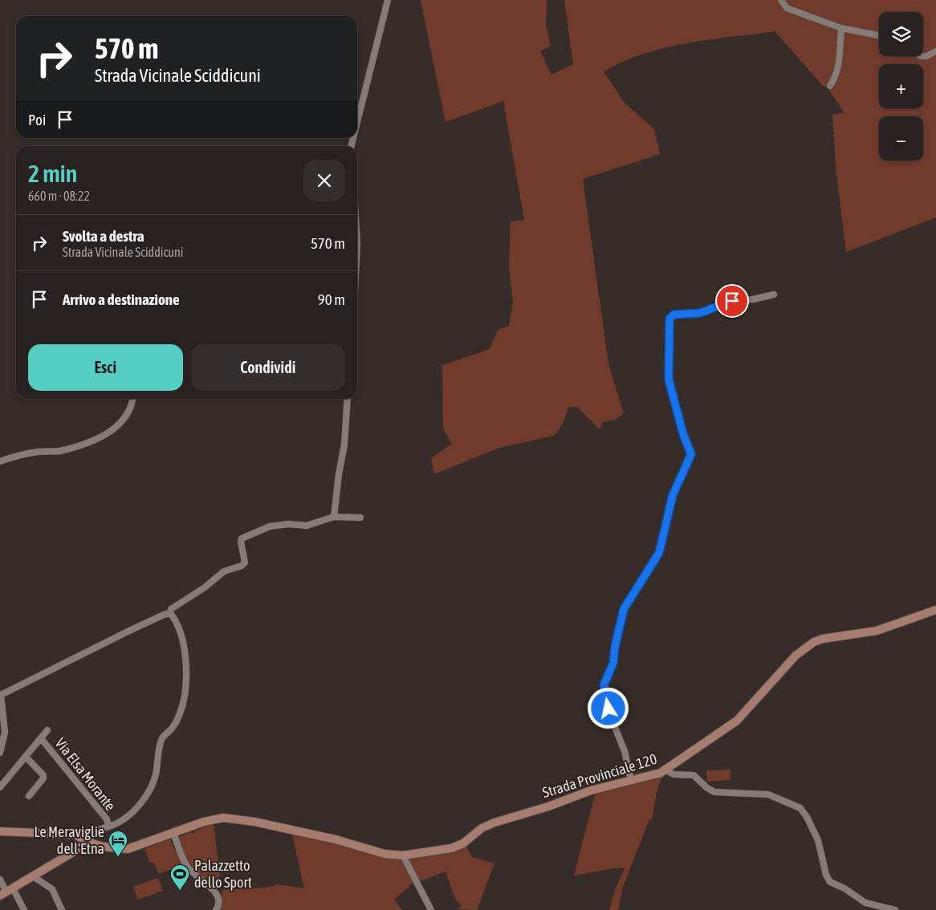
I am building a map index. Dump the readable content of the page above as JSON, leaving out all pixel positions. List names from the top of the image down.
{
  "streets": {
    "street": ["Via Elsa Morante", "Strada Provinciale 120"]
  },
  "places": {
    "hotel": ["Le Meraviglie dell'Etna"],
    "sports": ["Palazzetto dello Sport"]
  },
  "page": {
    "map_buttons": ["+", "−"],
    "turn": ["570 m", "Strada Vicinale Sciddicuni"],
    "then": "Poi",
    "heading": ["2 min", "660 m · 08:22"],
    "list": [
      {
        "name": "Svolta a destra",
        "note": "Strada Vicinale Sciddicuni",
        "value": "570 m"
      },
      {
        "name": "Arrivo a destinazione",
        "value": "90 m"
      }
    ],
    "buttons": ["Esci", "Condividi"]
  }
}
